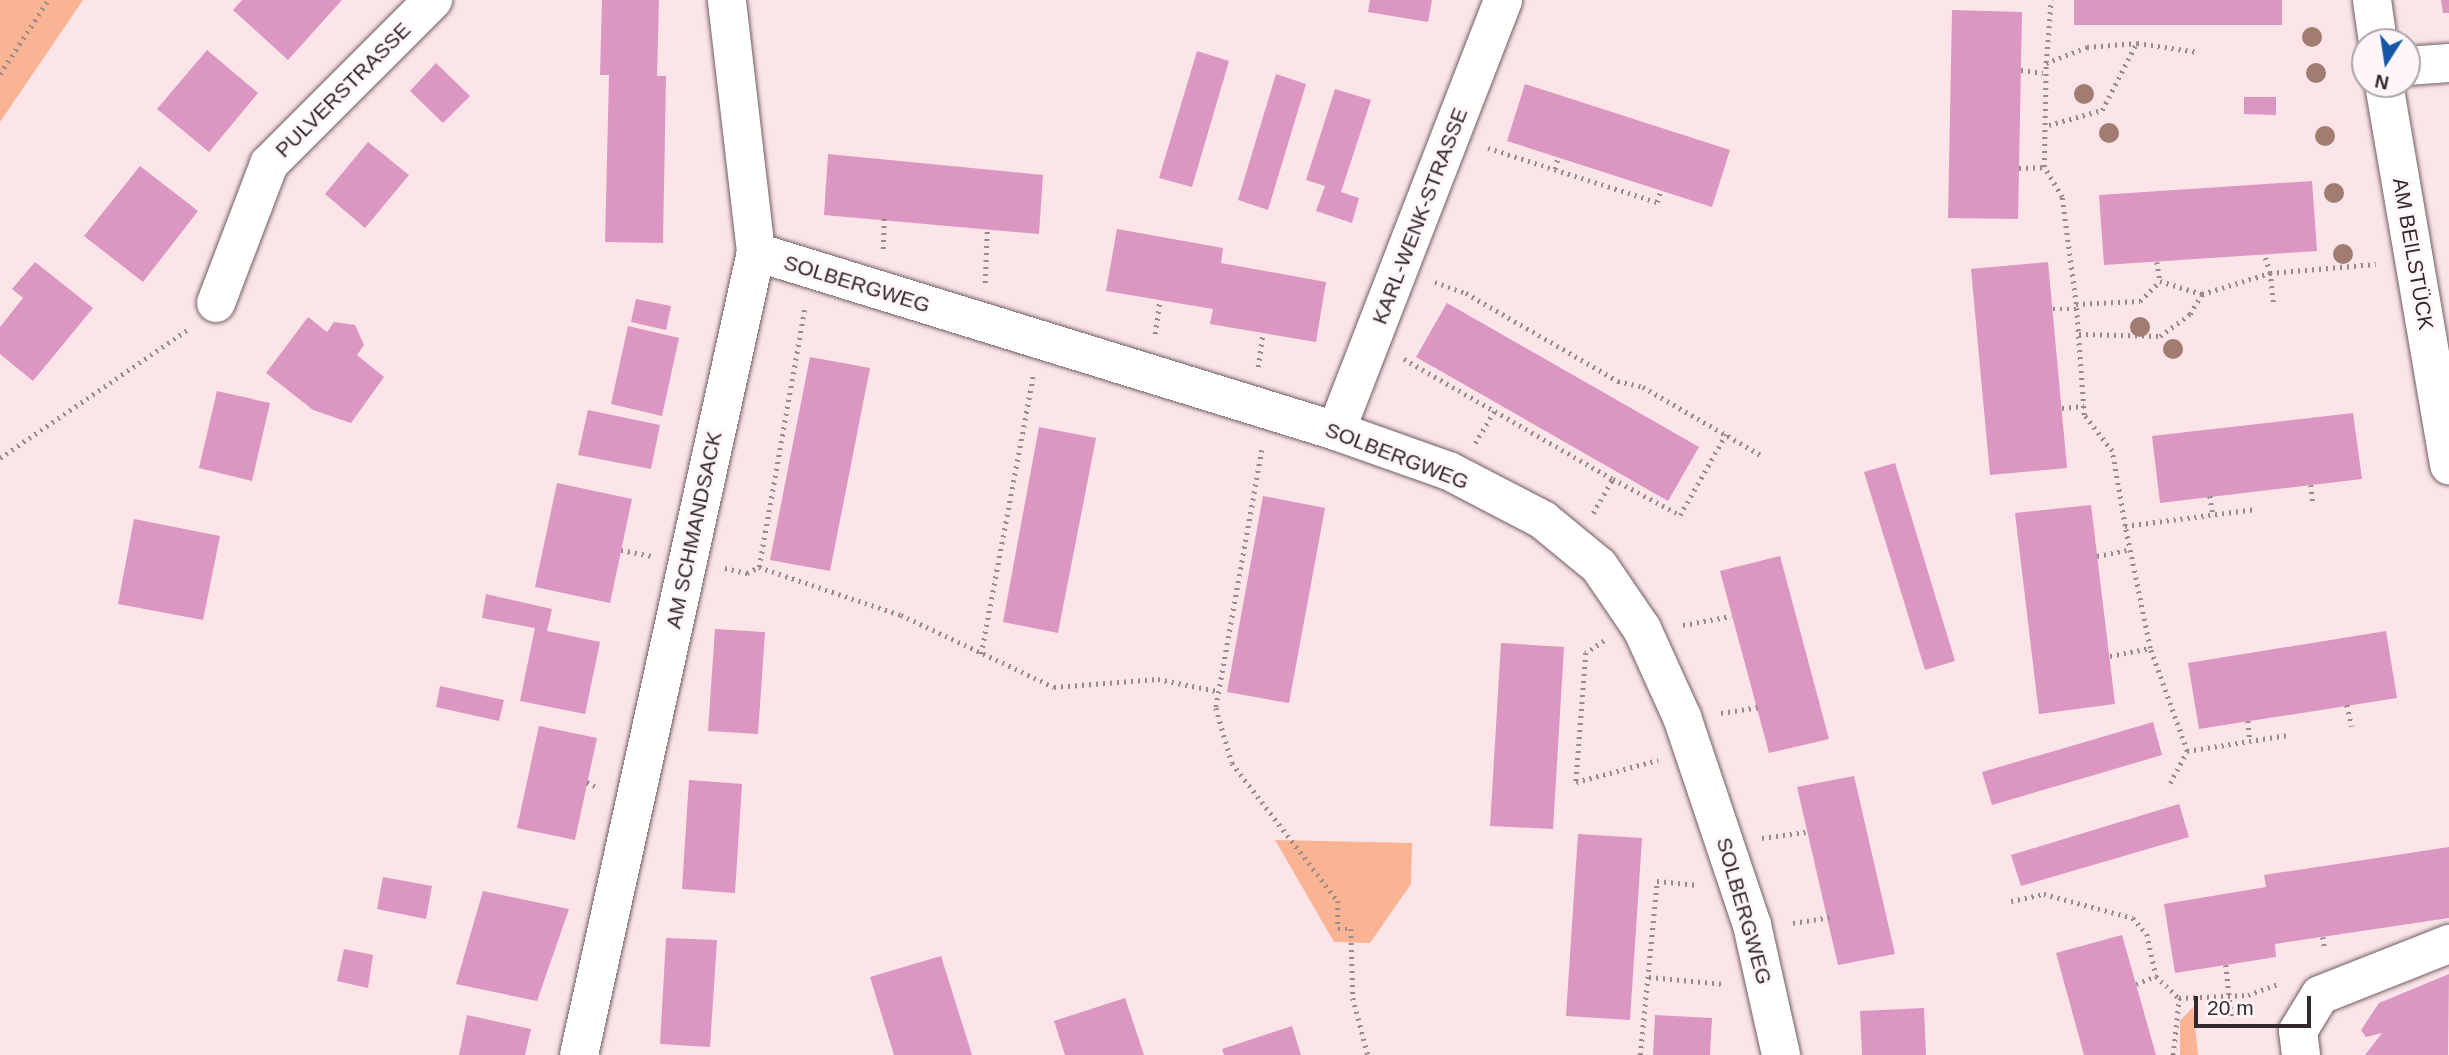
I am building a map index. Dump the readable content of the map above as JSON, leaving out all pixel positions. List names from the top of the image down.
{
  "streets": {
    "street": [
      "PULVERSTRASSE",
      "KARL-WENK-STRASSE",
      "AM BEILSTÜCK",
      "SOLBERGWEG",
      "AM SCHMANDSACK"
    ]
  },
  "crossings": [
    ["KARL-WENK-STRASSE", "SOLBERGWEG"],
    ["SOLBERGWEG", "AM SCHMANDSACK"]
  ],
  "scale_bar": "20 m",
  "north": "bottom"
}
